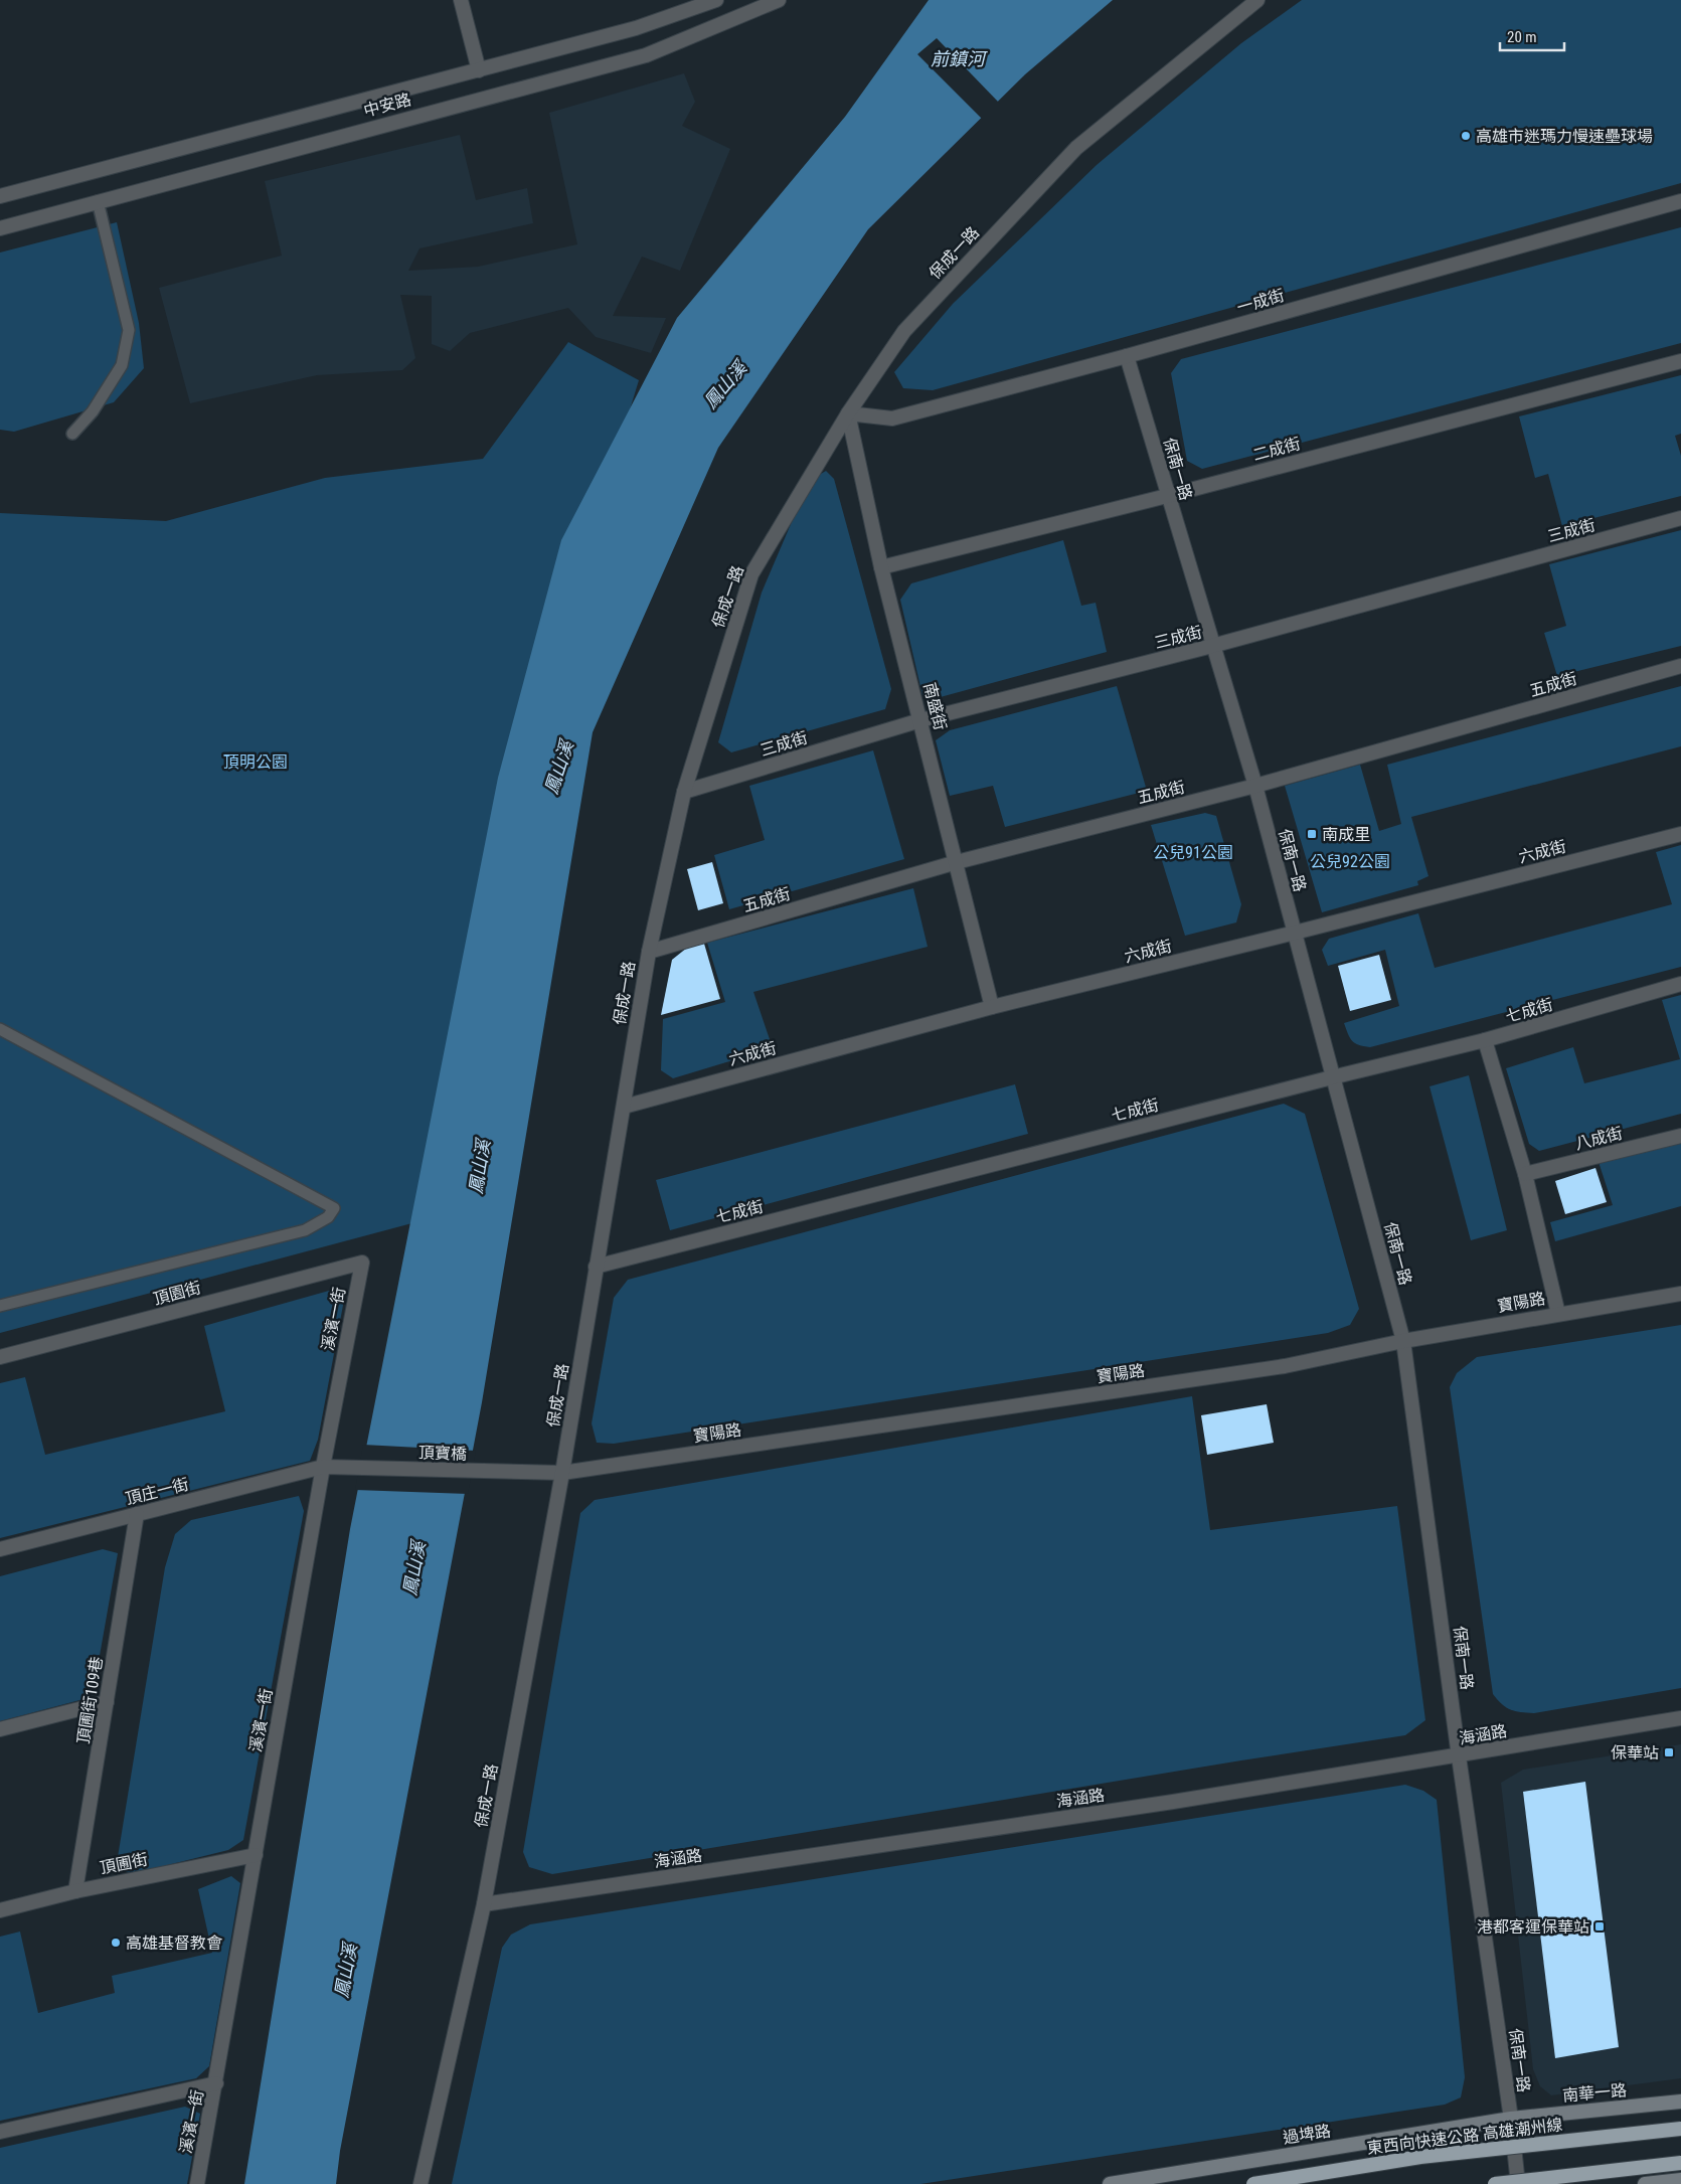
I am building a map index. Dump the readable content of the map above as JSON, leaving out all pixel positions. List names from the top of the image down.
{
  "streets": {
    "highway": ["東西向快速公路 高雄潮州線"],
    "main road": ["南華一路", "過埤路"],
    "street": [
      "中安路",
      "保成一路",
      "一成街",
      "二成街",
      "保南一路",
      "三成街",
      "五成街",
      "南盛街",
      "六成街",
      "七成街",
      "八成街",
      "頂園街",
      "寶陽路",
      "溪濱一街",
      "頂寶橋",
      "頂庄一街",
      "頂圃街109巷",
      "海涵路",
      "頂圃街"
    ]
  },
  "crossings": [
    ["保成一路", "一成街"],
    ["保成一路", "三成街"],
    ["保成一路", "五成街"],
    ["保成一路", "南盛街"],
    ["保成一路", "六成街"],
    ["保成一路", "七成街"],
    ["保成一路", "寶陽路"],
    ["保成一路", "頂寶橋"],
    ["保成一路", "海涵路"],
    ["一成街", "保南一路"],
    ["一成街", "南盛街"],
    ["二成街", "保南一路"],
    ["二成街", "南盛街"],
    ["保南一路", "三成街"],
    ["保南一路", "五成街"],
    ["保南一路", "六成街"],
    ["保南一路", "七成街"],
    ["保南一路", "寶陽路"],
    ["保南一路", "海涵路"],
    ["保南一路", "南華一路"],
    ["保南一路", "過埤路"],
    ["三成街", "南盛街"],
    ["五成街", "南盛街"],
    ["南盛街", "六成街"],
    ["頂園街", "溪濱一街"],
    ["寶陽路", "頂寶橋"],
    ["溪濱一街", "頂寶橋"],
    ["溪濱一街", "頂庄一街"],
    ["溪濱一街", "頂圃街"],
    ["頂寶橋", "頂庄一街"],
    ["頂庄一街", "頂圃街109巷"],
    ["頂圃街109巷", "頂圃街"],
    ["南華一路", "過埤路"]
  ],
  "water": ["前鎮河", "鳳山溪"],
  "parks": ["頂明公園", "公兒91公園", "公兒92公園"],
  "places": {
    "other": ["高雄市迷瑪力慢速壘球場", "高雄基督教會"],
    "transit": ["南成里", "保華站", "港都客運保華站"]
  },
  "scale_bar": "20 m"
}
